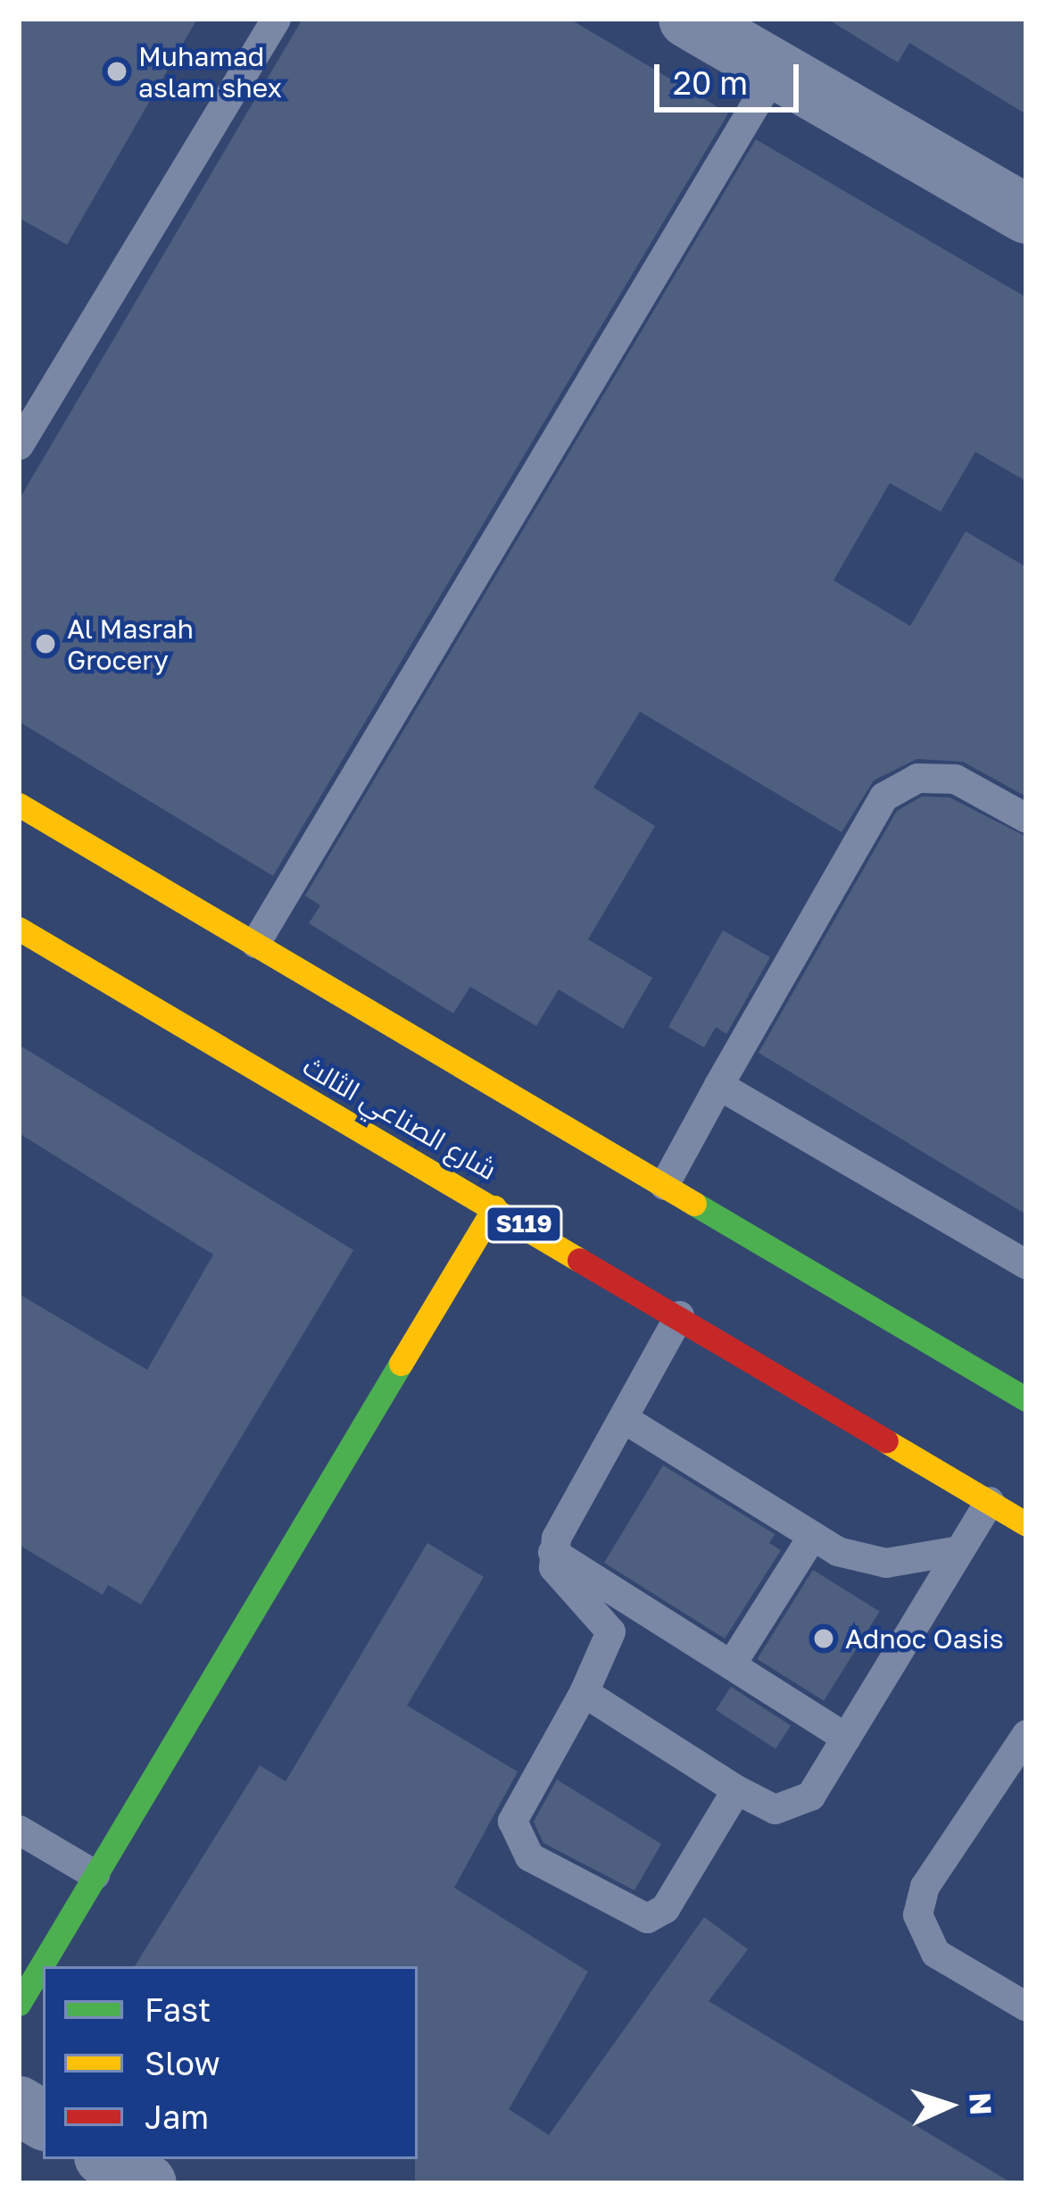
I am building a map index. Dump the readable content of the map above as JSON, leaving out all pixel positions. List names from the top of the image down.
{
  "streets": {
    "main road": ["شارع الصناعي الثالث", "S119"]
  },
  "places": ["Muhamad aslam shex", "Al Masrah Grocery", "Adnoc Oasis"],
  "legend": ["Fast", "Slow", "Jam"],
  "scale_bar": "20 m",
  "north": "right"
}
